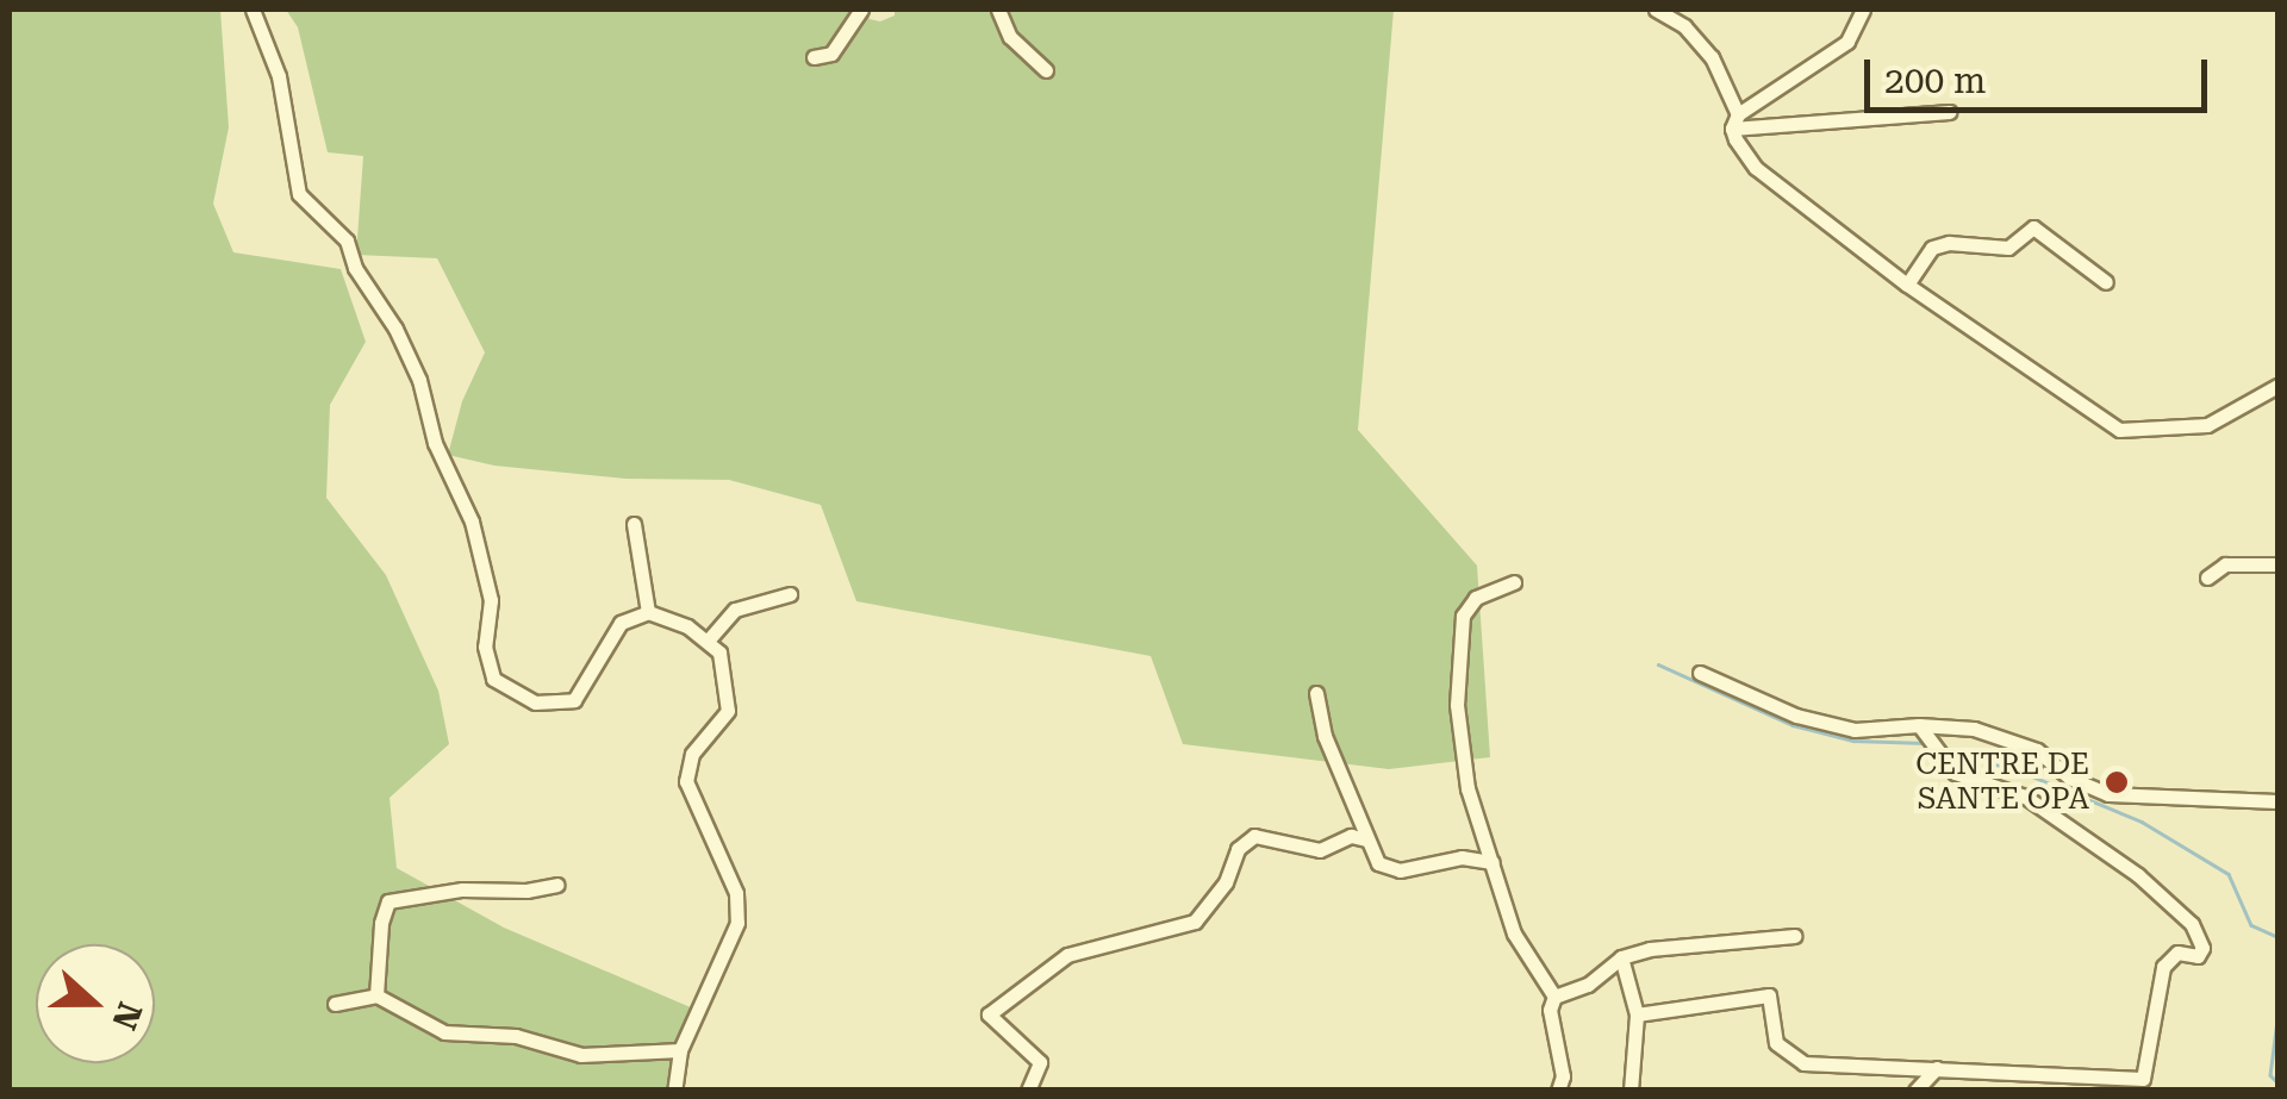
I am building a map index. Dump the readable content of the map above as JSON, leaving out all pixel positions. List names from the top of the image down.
{
  "places": ["CENTRE DE SANTE OPA"],
  "scale_bar": "200 m",
  "north": "right"
}
